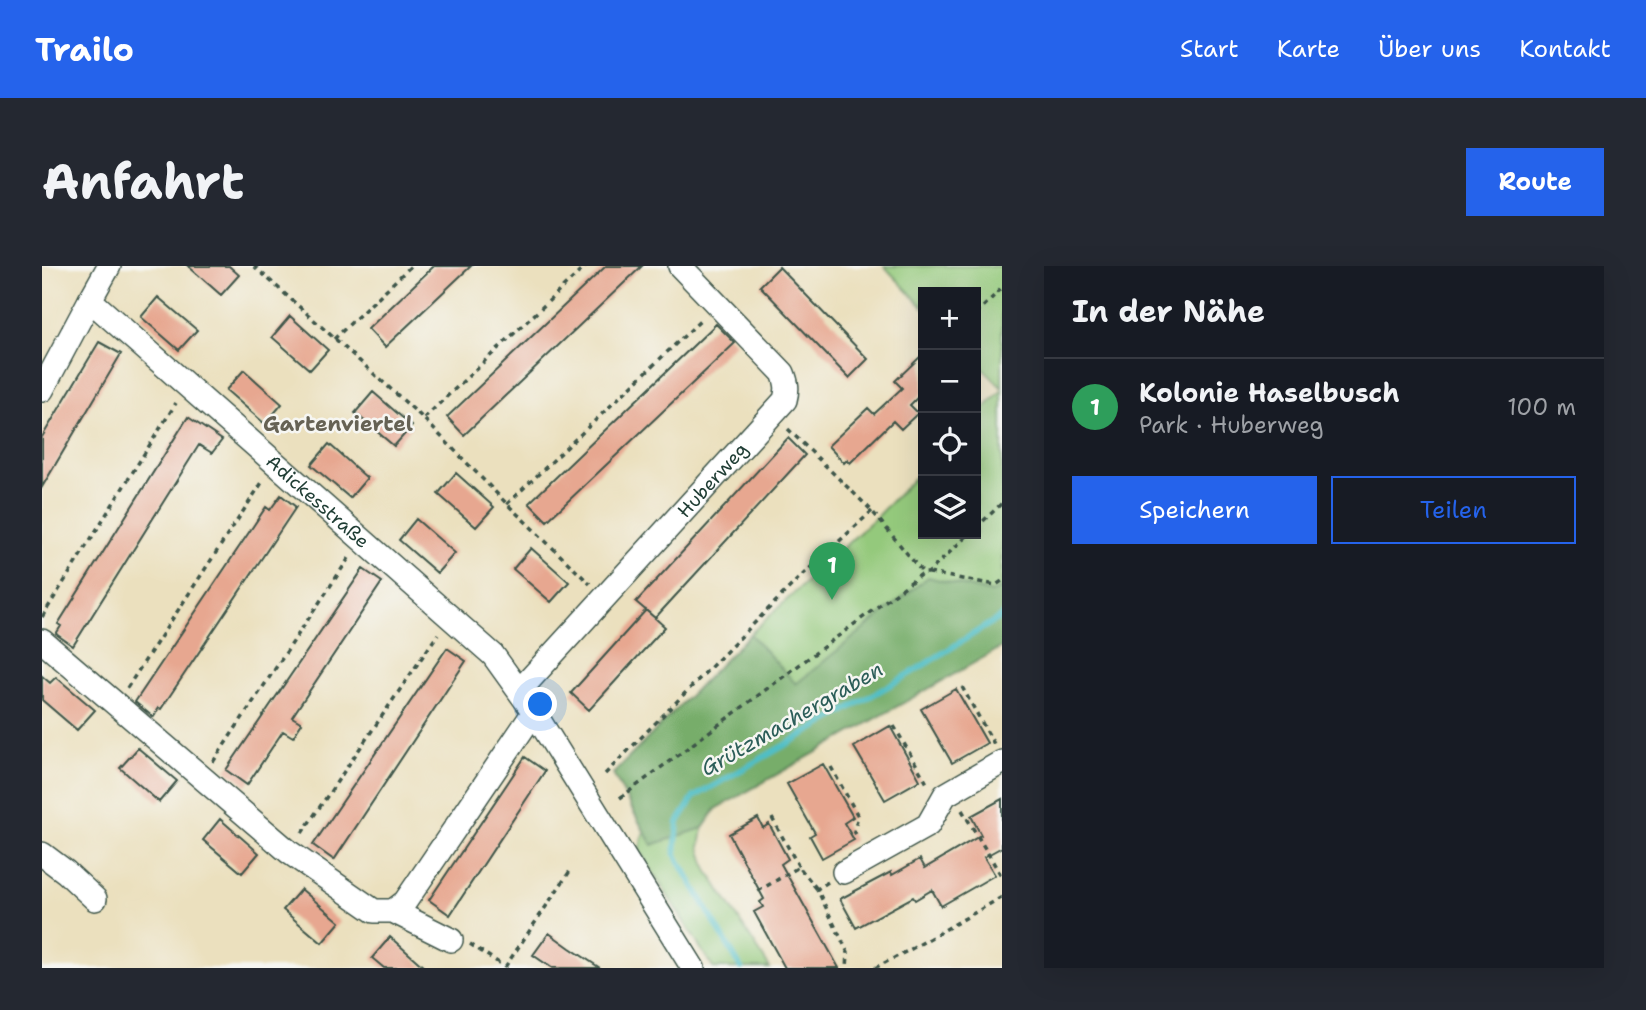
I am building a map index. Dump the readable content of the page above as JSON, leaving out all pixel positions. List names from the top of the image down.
{
  "streets": {
    "street": ["Huberweg", "Adickesstraße"]
  },
  "crossings": [
    ["Huberweg", "Adickesstraße"]
  ],
  "districts": ["Gartenviertel"],
  "water": ["Grützmachergraben"],
  "page": {
    "header": "Trailo",
    "nav": [
      "Start",
      "Karte",
      "Über uns",
      "Kontakt"
    ],
    "buttons": [
      "Route",
      ["Speichern", "Teilen"]
    ],
    "title": "Anfahrt",
    "heading": "In der Nähe",
    "map_buttons": ["+", "−"],
    "list": [
      {
        "mark": "1",
        "name": "Kolonie Haselbusch",
        "note": "Park · Huberweg",
        "value": "100 m"
      }
    ],
    "pins": "1"
  }
}
